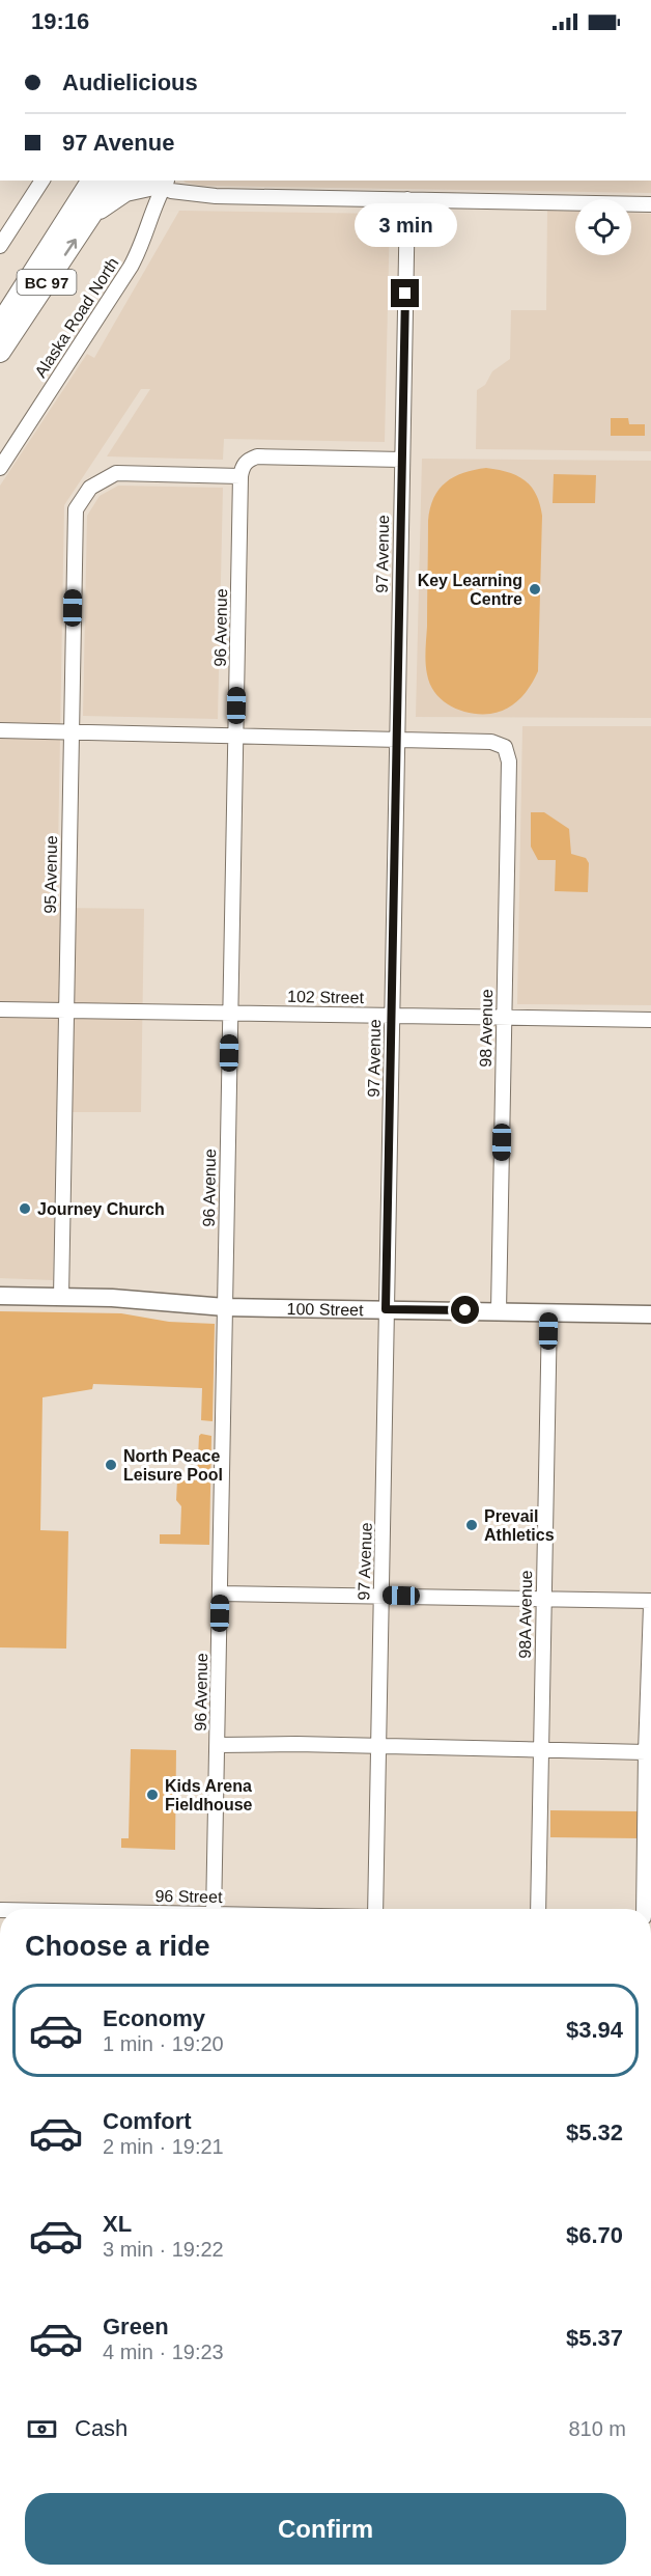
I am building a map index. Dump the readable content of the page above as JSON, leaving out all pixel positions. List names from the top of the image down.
{
  "streets": {
    "highway": ["BC 97"],
    "main road": ["100 Street"],
    "street": [
      "Alaska Road North",
      "97 Avenue",
      "96 Avenue",
      "95 Avenue",
      "102 Street",
      "98 Avenue",
      "98A Avenue"
    ]
  },
  "crossings": [
    ["97 Avenue", "96 Avenue"],
    ["97 Avenue", "102 Street"],
    ["97 Avenue", "98 Avenue"],
    ["97 Avenue", "100 Street"],
    ["96 Avenue", "95 Avenue"],
    ["96 Avenue", "102 Street"],
    ["96 Avenue", "100 Street"],
    ["95 Avenue", "102 Street"],
    ["95 Avenue", "100 Street"],
    ["102 Street", "98 Avenue"],
    ["98 Avenue", "100 Street"],
    ["100 Street", "98A Avenue"]
  ],
  "places": [
    "Key Learning Centre",
    "Journey Church",
    "North Peace Leisure Pool",
    "Prevail Athletics",
    "Kids Arena Fieldhouse"
  ],
  "page": {
    "status": "19:16",
    "banner": ["Audielicious", "97 Avenue"],
    "bubble": "3 min",
    "heading": "Choose a ride",
    "list": [
      {
        "name": "Economy",
        "note": "1 min · 19:20",
        "value": "$3.94"
      },
      {
        "name": "Comfort",
        "note": "2 min · 19:21",
        "value": "$5.32"
      },
      {
        "name": "XL",
        "note": "3 min · 19:22",
        "value": "$6.70"
      },
      {
        "name": "Green",
        "note": "4 min · 19:23",
        "value": "$5.37"
      }
    ],
    "pay": ["Cash", "810 m"],
    "buttons": "Confirm"
  }
}
